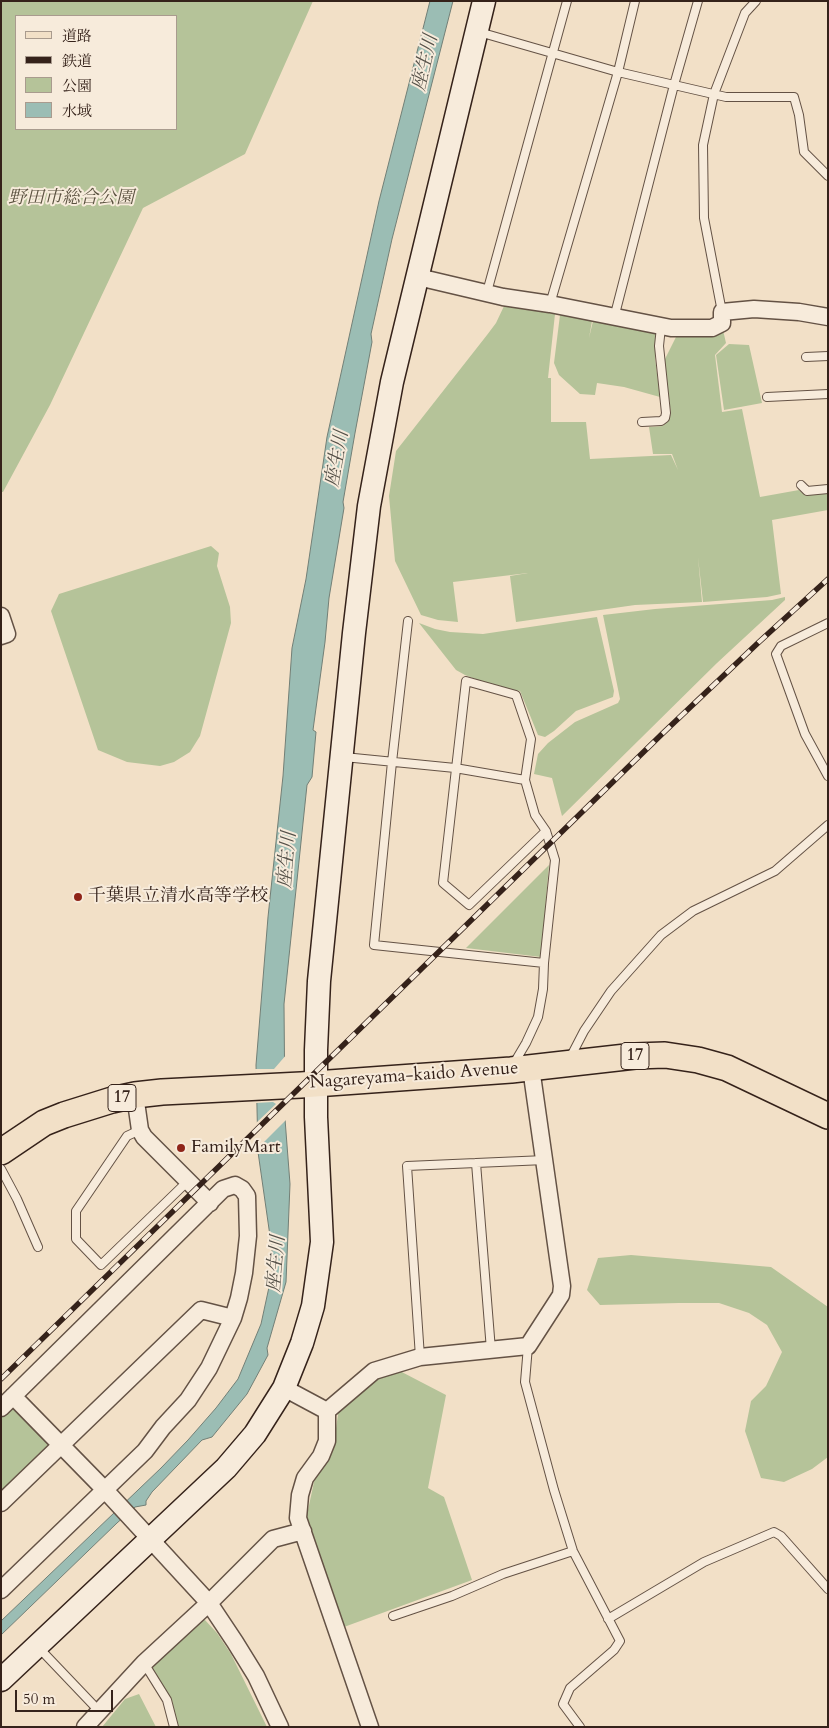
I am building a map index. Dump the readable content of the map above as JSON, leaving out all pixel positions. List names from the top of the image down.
{
  "streets": {
    "main road": ["17", "Nagareyama-kaido Avenue"]
  },
  "water": ["座生川"],
  "parks": ["野田市総合公園"],
  "places": ["千葉県立清水高等学校", "FamilyMart"],
  "legend": [
    "道路",
    "鉄道",
    "公園",
    "水域"
  ],
  "scale_bar": "50 m"
}
